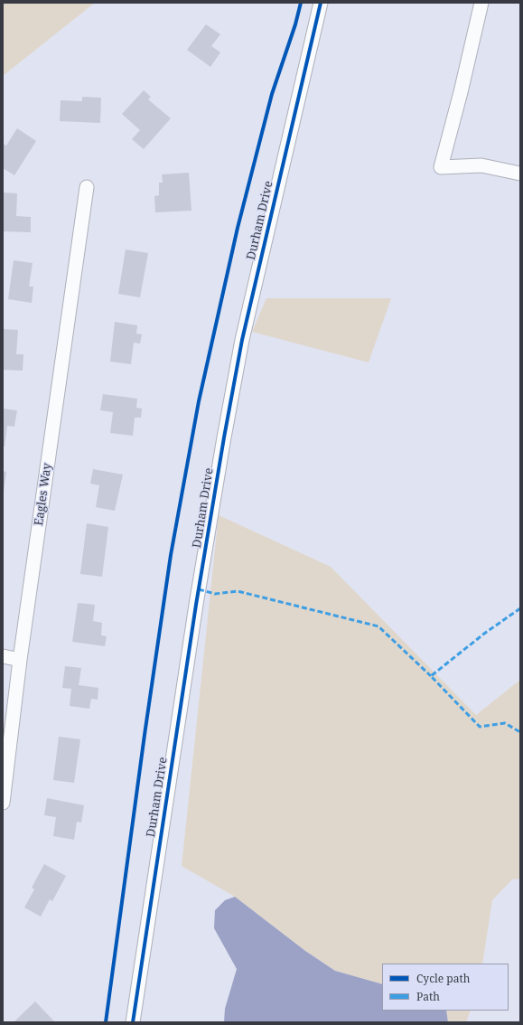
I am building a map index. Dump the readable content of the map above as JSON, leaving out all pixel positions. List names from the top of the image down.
{
  "streets": {
    "street": ["Durham Drive", "Eagles Way"]
  },
  "legend": ["Cycle path", "Path"]
}
